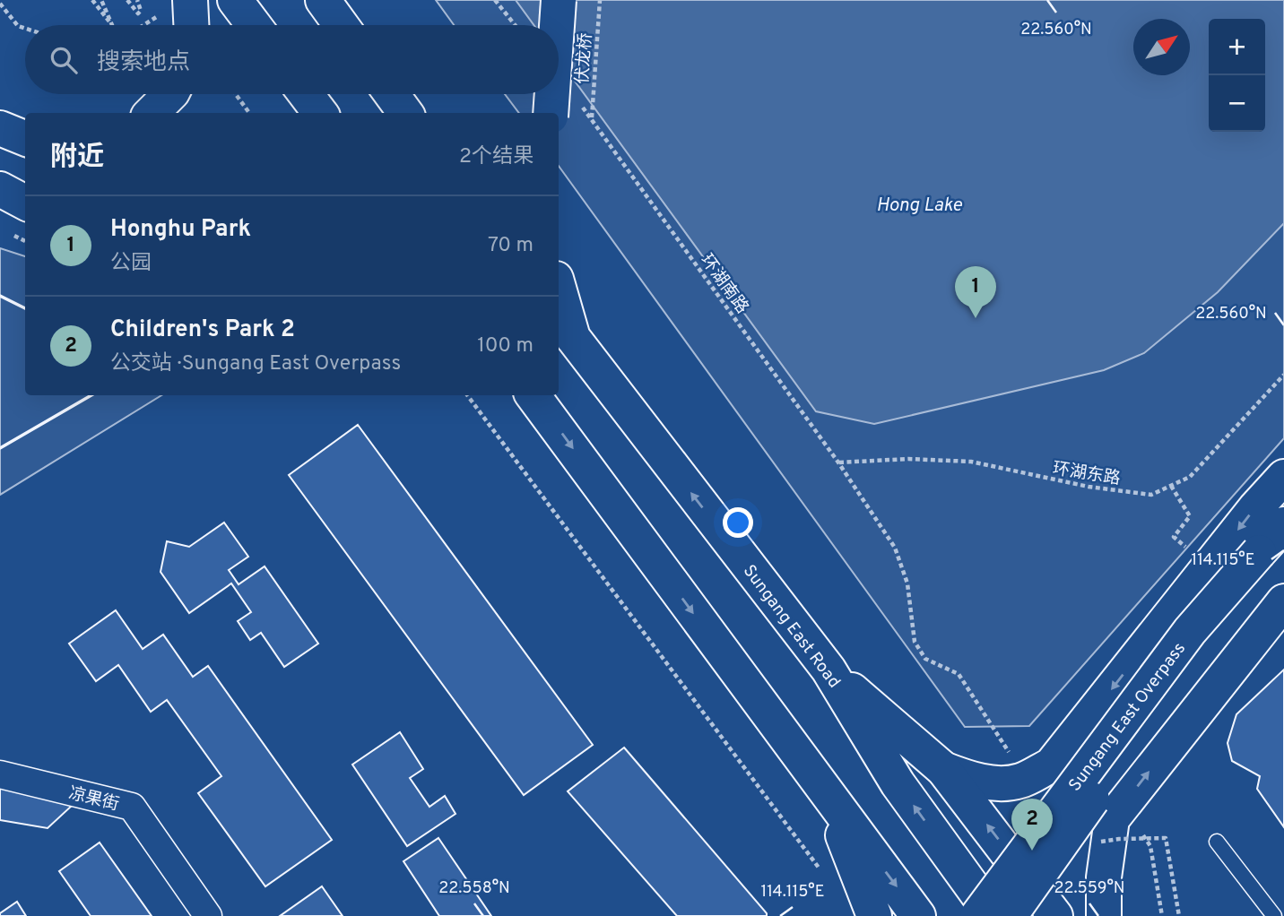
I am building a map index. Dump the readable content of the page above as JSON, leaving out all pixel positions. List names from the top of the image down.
{
  "streets": {
    "main road": ["Sungang East Road", "Sungang East Overpass"],
    "street": ["凉果街"],
    "path": ["伏龙桥", "环湖南路", "环湖东路"]
  },
  "crossings": [
    ["伏龙桥", "环湖南路"],
    ["环湖南路", "环湖东路"]
  ],
  "water": ["Hong Lake"],
  "north": "top right",
  "page": {
    "map_buttons": ["+", "−"],
    "search": "搜索地点",
    "heading": ["附近", "2个结果"],
    "list": [
      {
        "mark": "1",
        "name": "Honghu Park",
        "note": "公园",
        "value": "70 m"
      },
      {
        "mark": "2",
        "name": "Children's Park 2",
        "note": "公交站 · Sungang East Overpass",
        "value": "100 m"
      }
    ],
    "pins": ["1", "2"]
  },
  "coordinates": [
    "22.560°N",
    "114.115°E",
    "22.558°N",
    "22.559°N"
  ]
}
